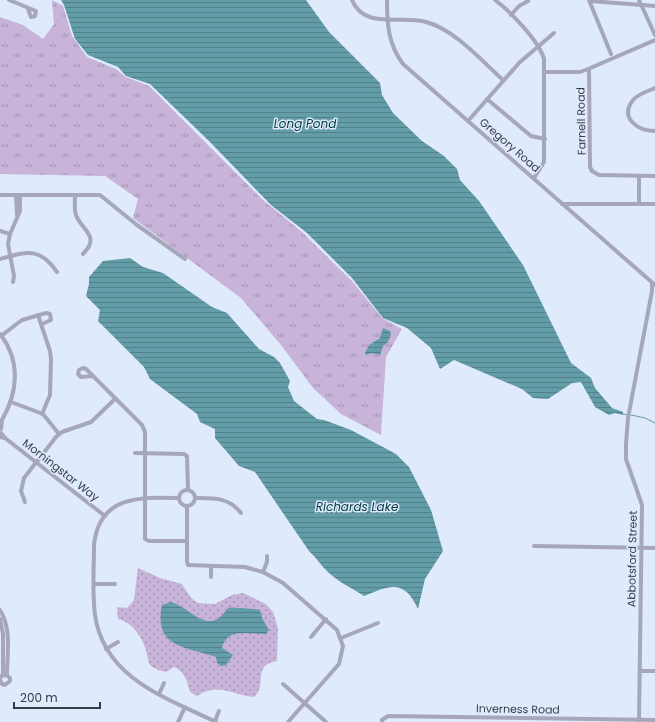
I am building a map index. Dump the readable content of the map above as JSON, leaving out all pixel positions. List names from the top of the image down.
{
  "streets": {
    "street": [
      "Farnell Road",
      "Gregory Road",
      "Morningstar Way",
      "Abbotsford Street",
      "Inverness Road"
    ]
  },
  "crossings": [
    ["Gregory Road", "Abbotsford Street"],
    ["Abbotsford Street", "Inverness Road"]
  ],
  "water": ["Long Pond", "Richards Lake"],
  "scale_bar": "200 m"
}
